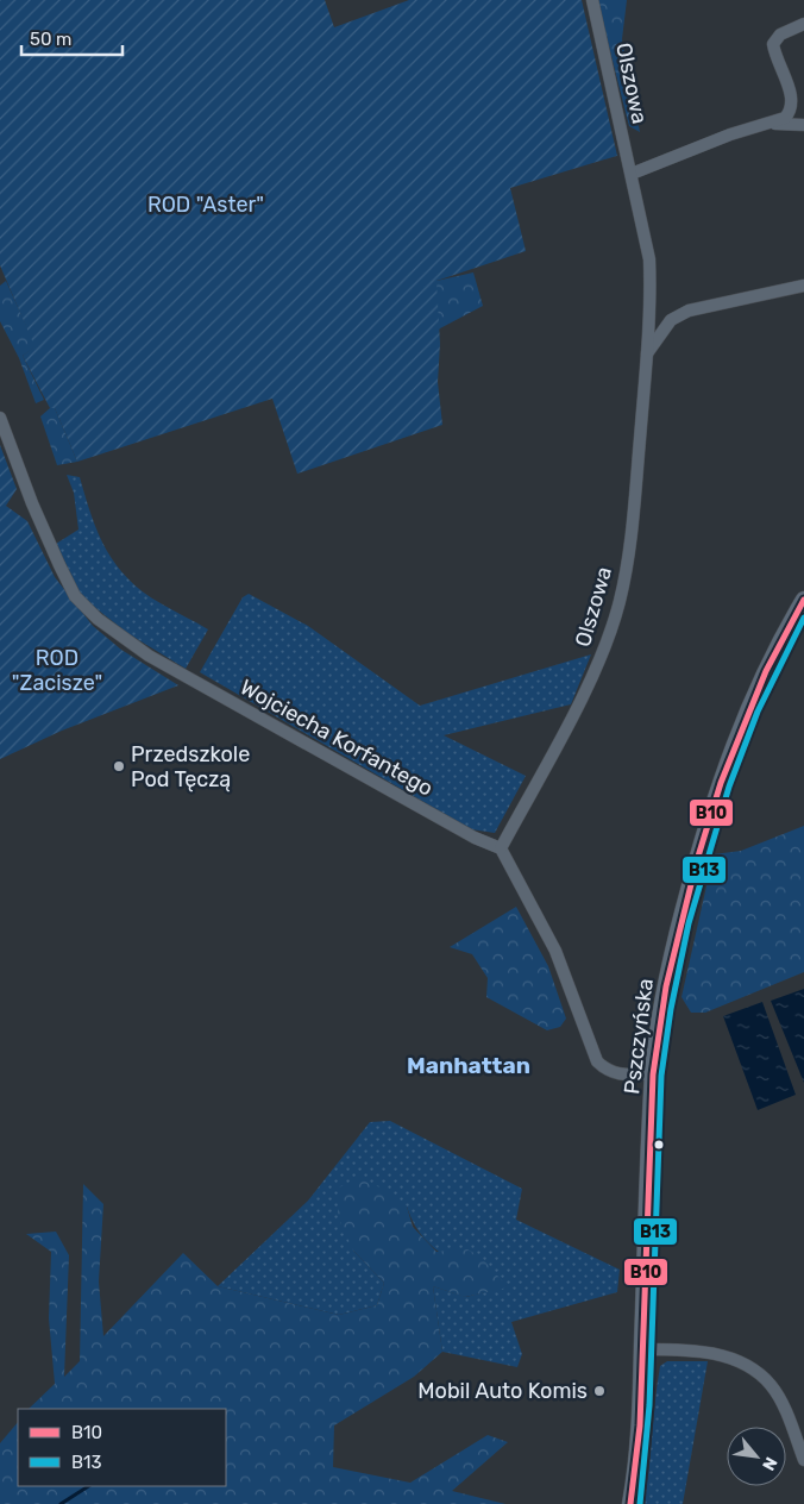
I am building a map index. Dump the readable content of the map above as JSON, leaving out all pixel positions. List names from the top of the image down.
{
  "streets": {
    "main road": ["Pszczyńska"],
    "street": ["Olszowa", "Wojciecha Korfantego"]
  },
  "crossings": [
    ["Olszowa", "Wojciecha Korfantego"]
  ],
  "districts": ["Manhattan"],
  "parks": ["ROD \"Aster\"", "ROD \"Zacisze\""],
  "places": ["Przedszkole Pod Tęczą", "Mobil Auto Komis"],
  "lines": ["transit line B10", "transit line B13"],
  "legend": ["B10", "B13"],
  "scale_bar": "50 m",
  "north": "bottom right"
}
